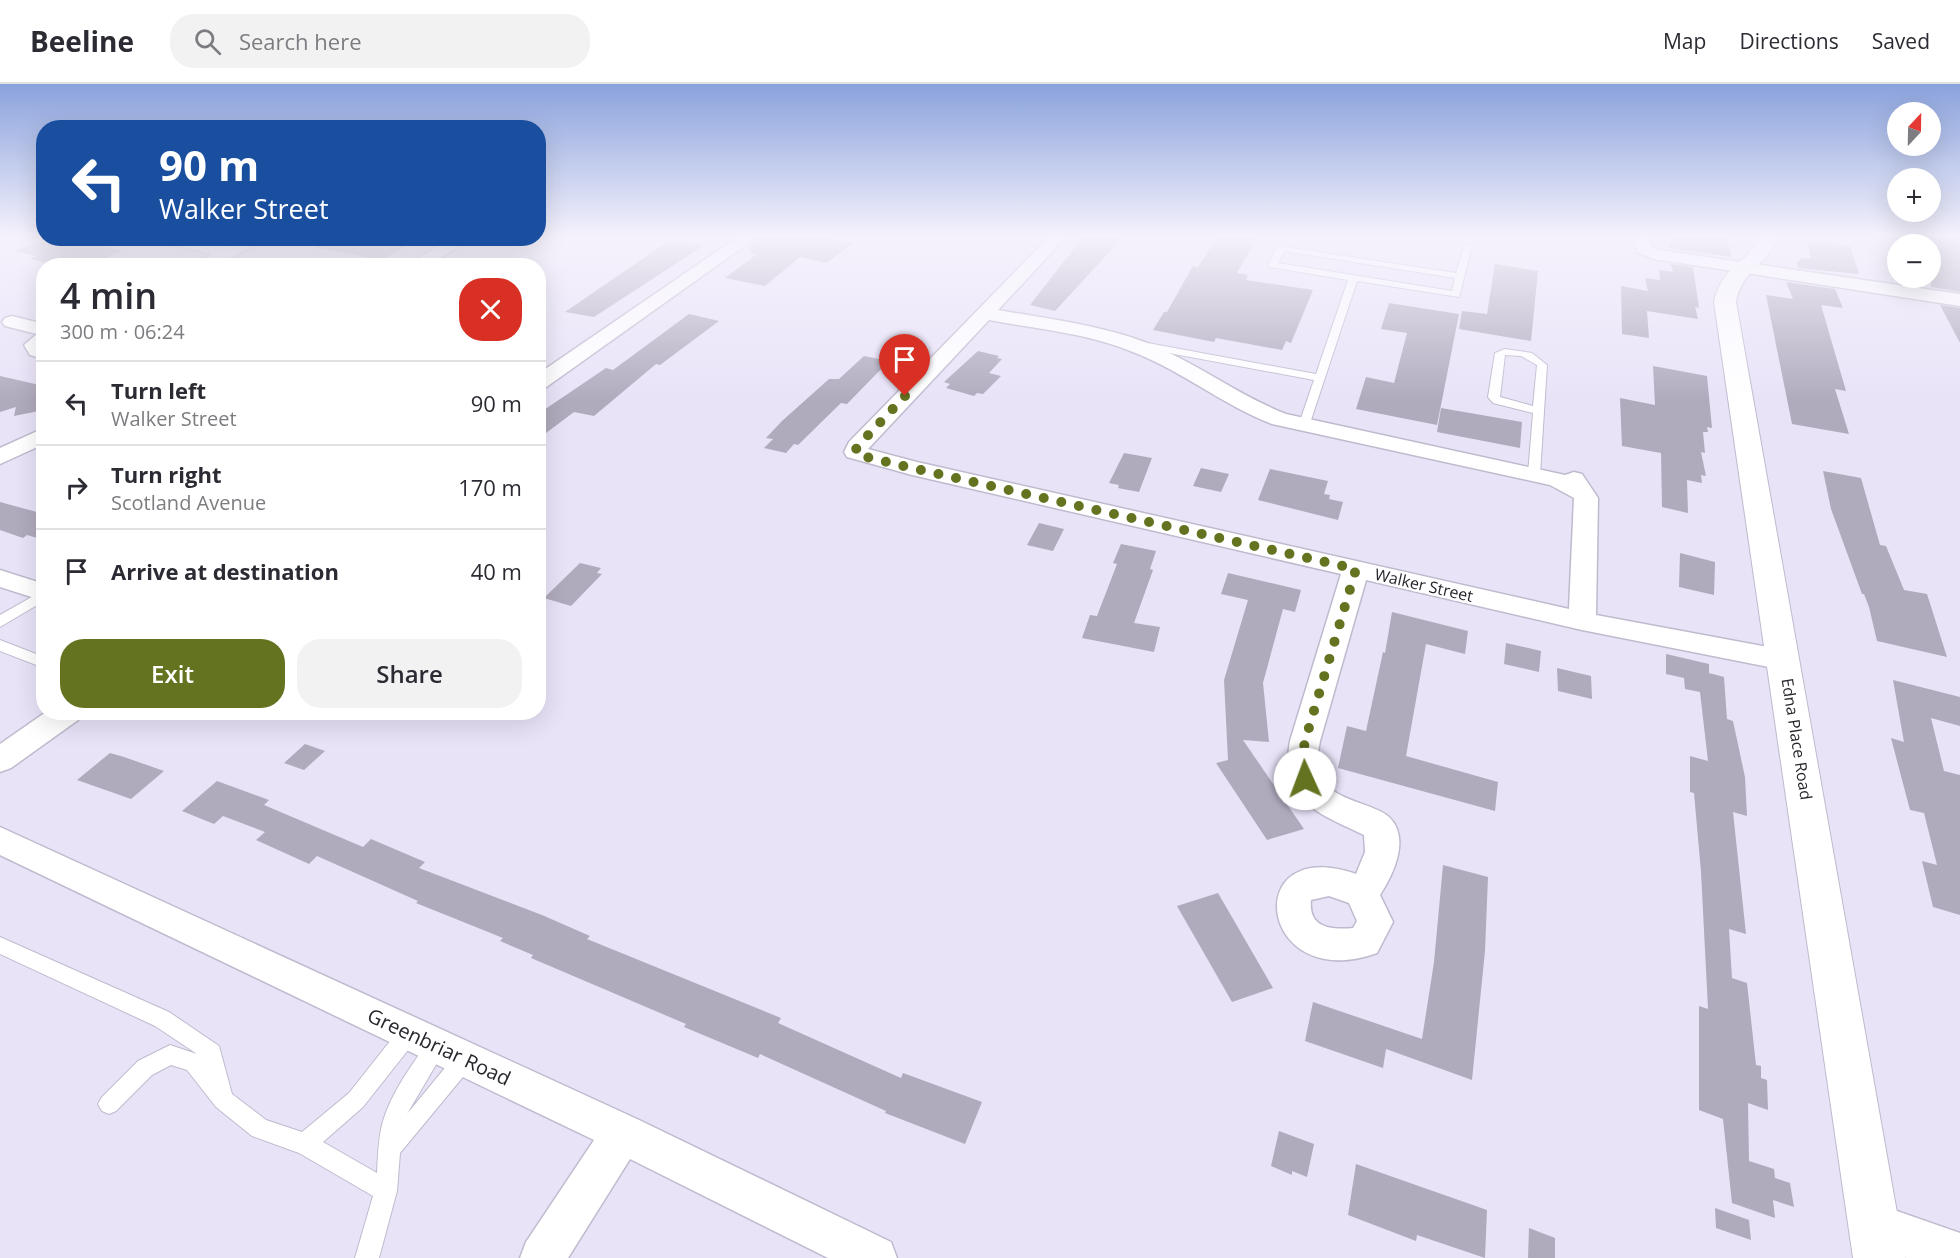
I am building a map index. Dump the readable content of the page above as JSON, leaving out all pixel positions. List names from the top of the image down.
{
  "streets": {
    "street": ["Walker Street", "Edna Place Road", "Greenbriar Road"]
  },
  "crossings": [
    ["Walker Street", "Edna Place Road"]
  ],
  "north": "top",
  "page": {
    "header": "Beeline",
    "search": "Search here",
    "nav": ["Map", "Directions", "Saved"],
    "map_buttons": ["+", "−"],
    "turn": ["90 m", "Walker Street"],
    "heading": ["4 min", "300 m · 06:24"],
    "list": [
      {
        "name": "Turn left",
        "note": "Walker Street",
        "value": "90 m"
      },
      {
        "name": "Turn right",
        "note": "Scotland Avenue",
        "value": "170 m"
      },
      {
        "name": "Arrive at destination",
        "value": "40 m"
      }
    ],
    "buttons": ["Exit", "Share"]
  }
}
